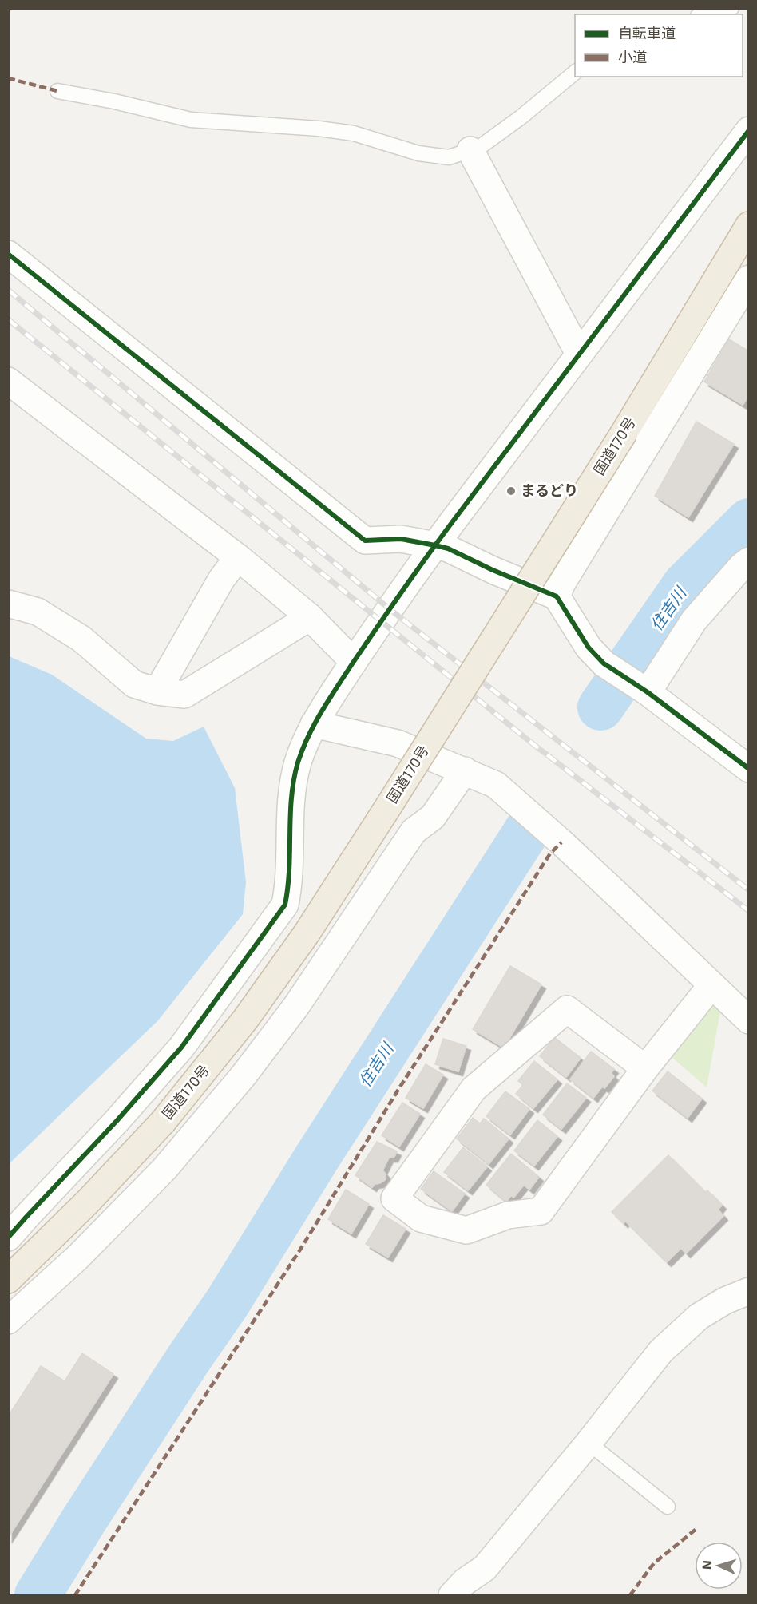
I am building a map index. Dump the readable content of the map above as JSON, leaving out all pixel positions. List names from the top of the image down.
{
  "streets": {
    "highway": ["国道170号"]
  },
  "water": ["住吉川"],
  "places": ["まるどり"],
  "legend": ["自転車道", "小道"],
  "north": "left"
}
